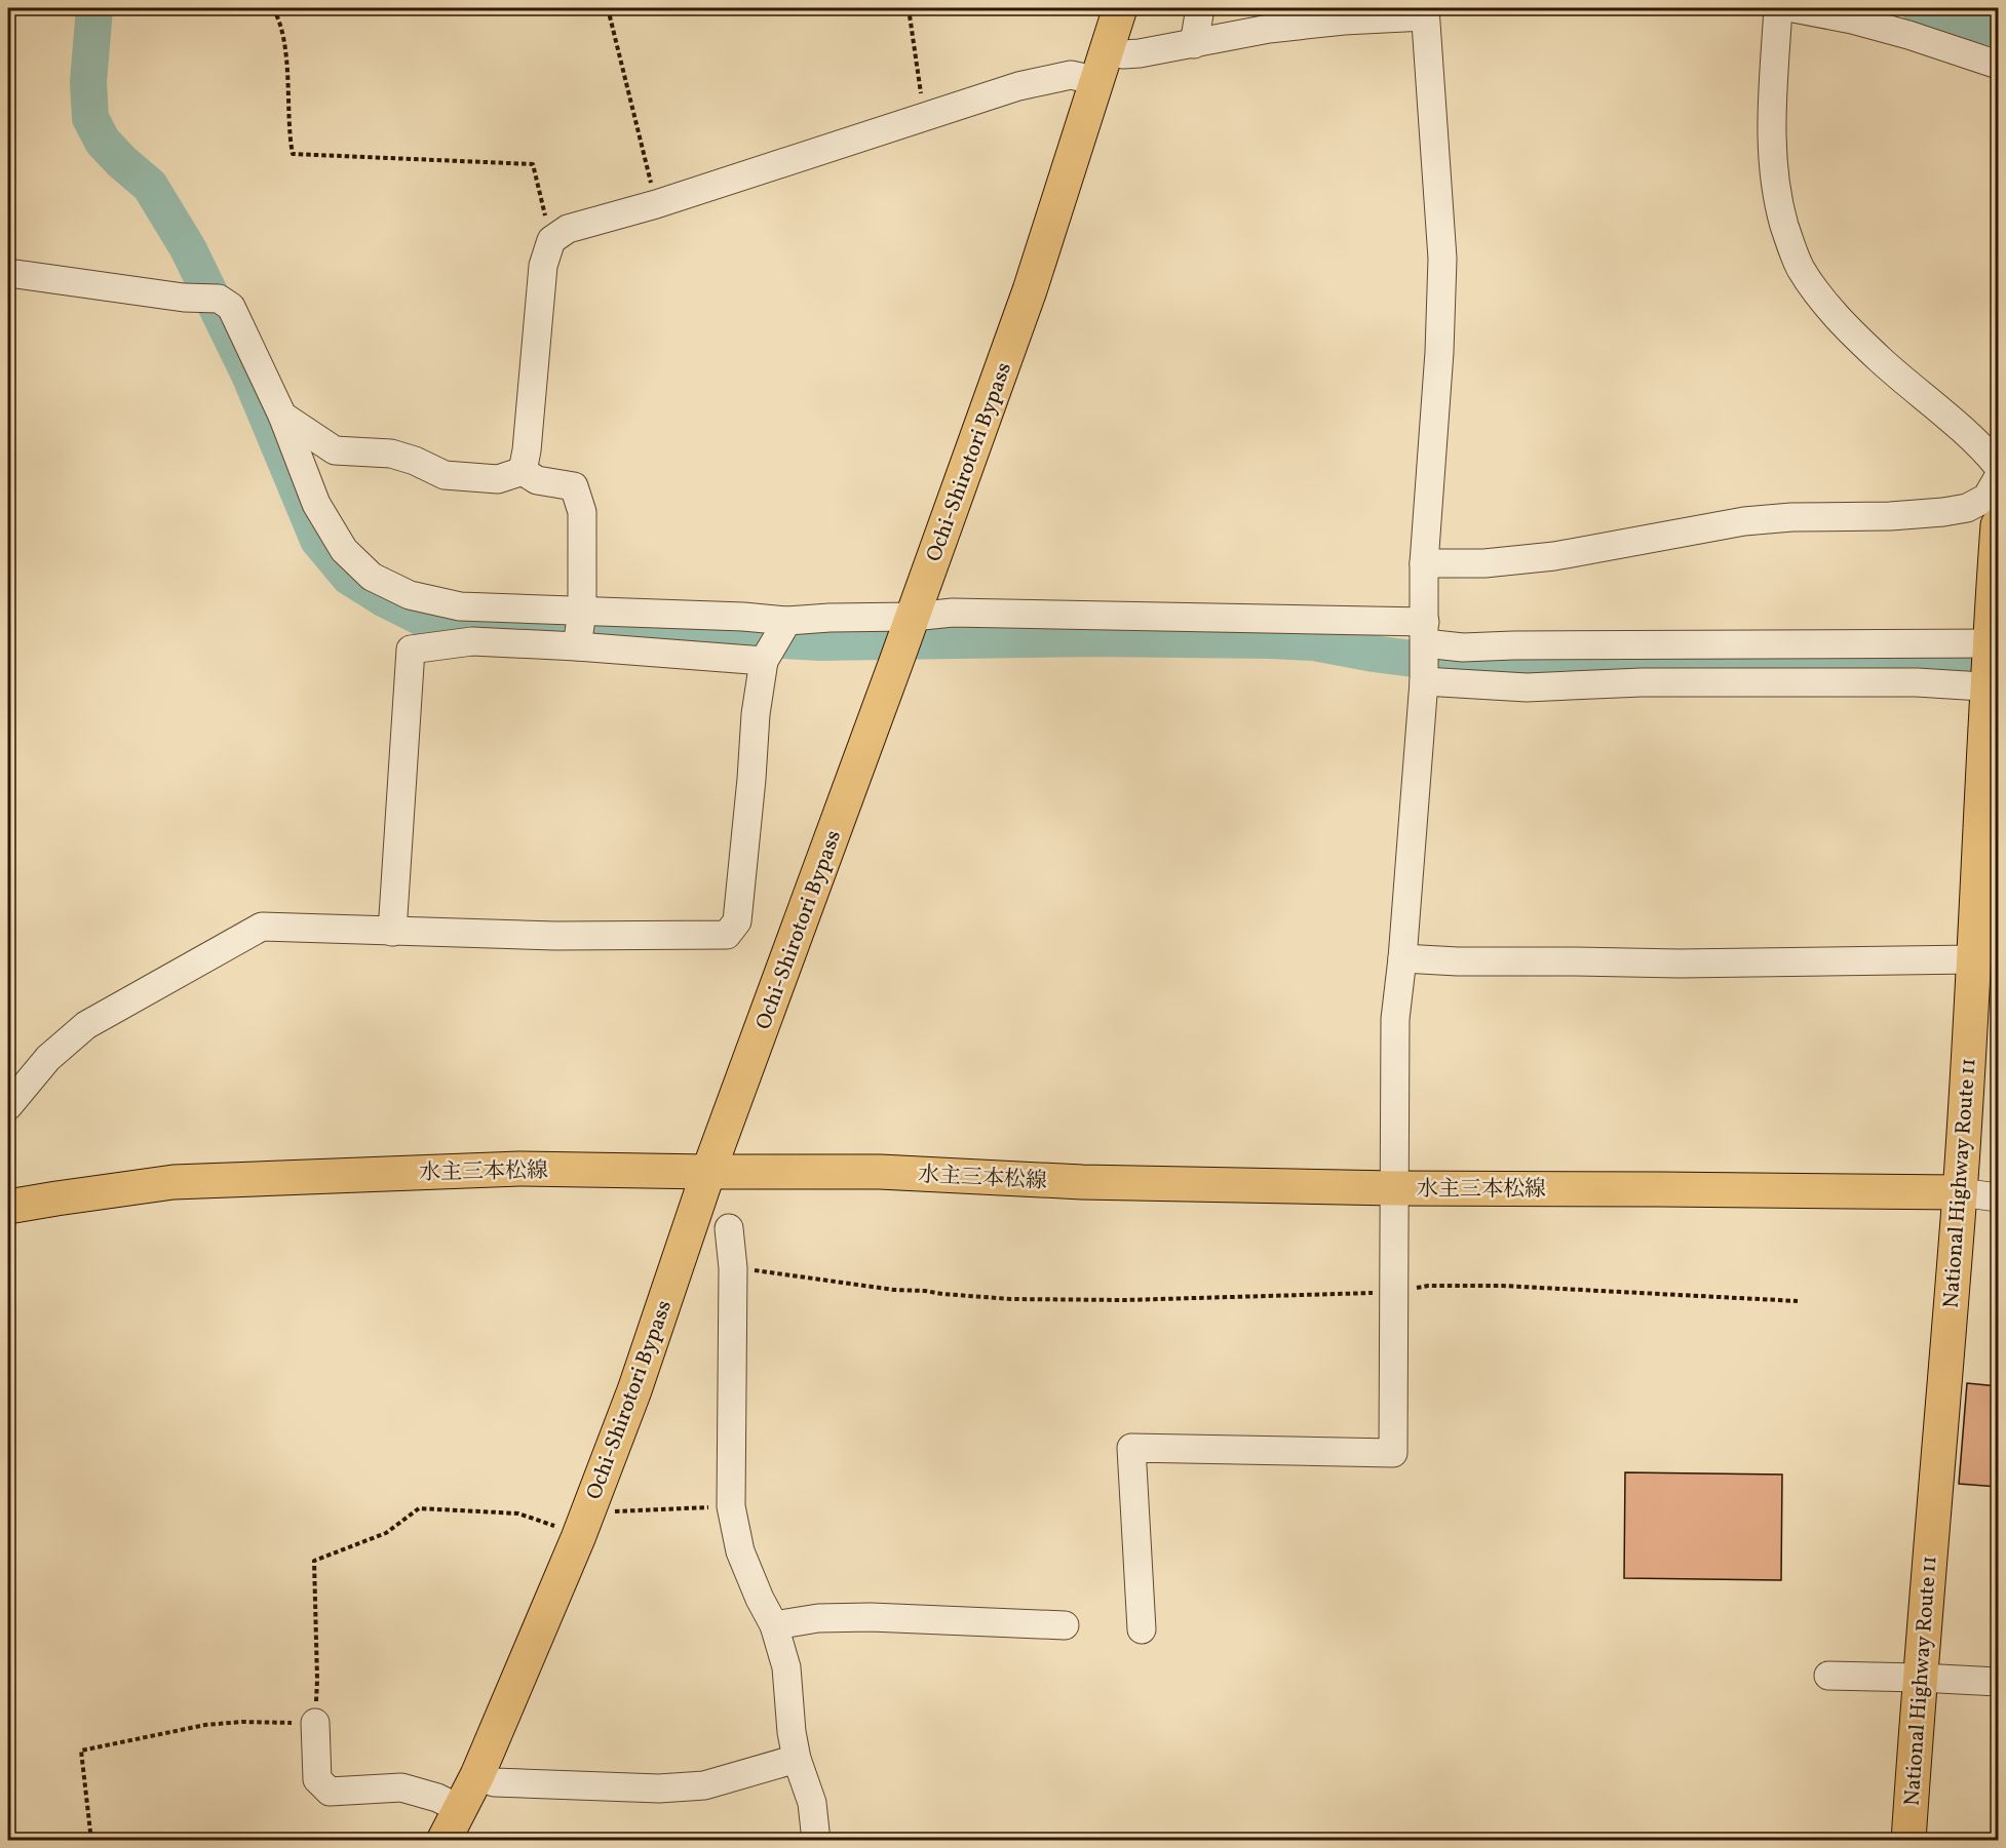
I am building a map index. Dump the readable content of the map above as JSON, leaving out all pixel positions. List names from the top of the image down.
{
  "streets": {
    "main road": ["Ochi-Shirotori Bypass", "水主三本松線", "National Highway Route 11"]
  },
  "crossings": [
    ["Ochi-Shirotori Bypass", "水主三本松線"],
    ["水主三本松線", "National Highway Route 11"]
  ]
}
